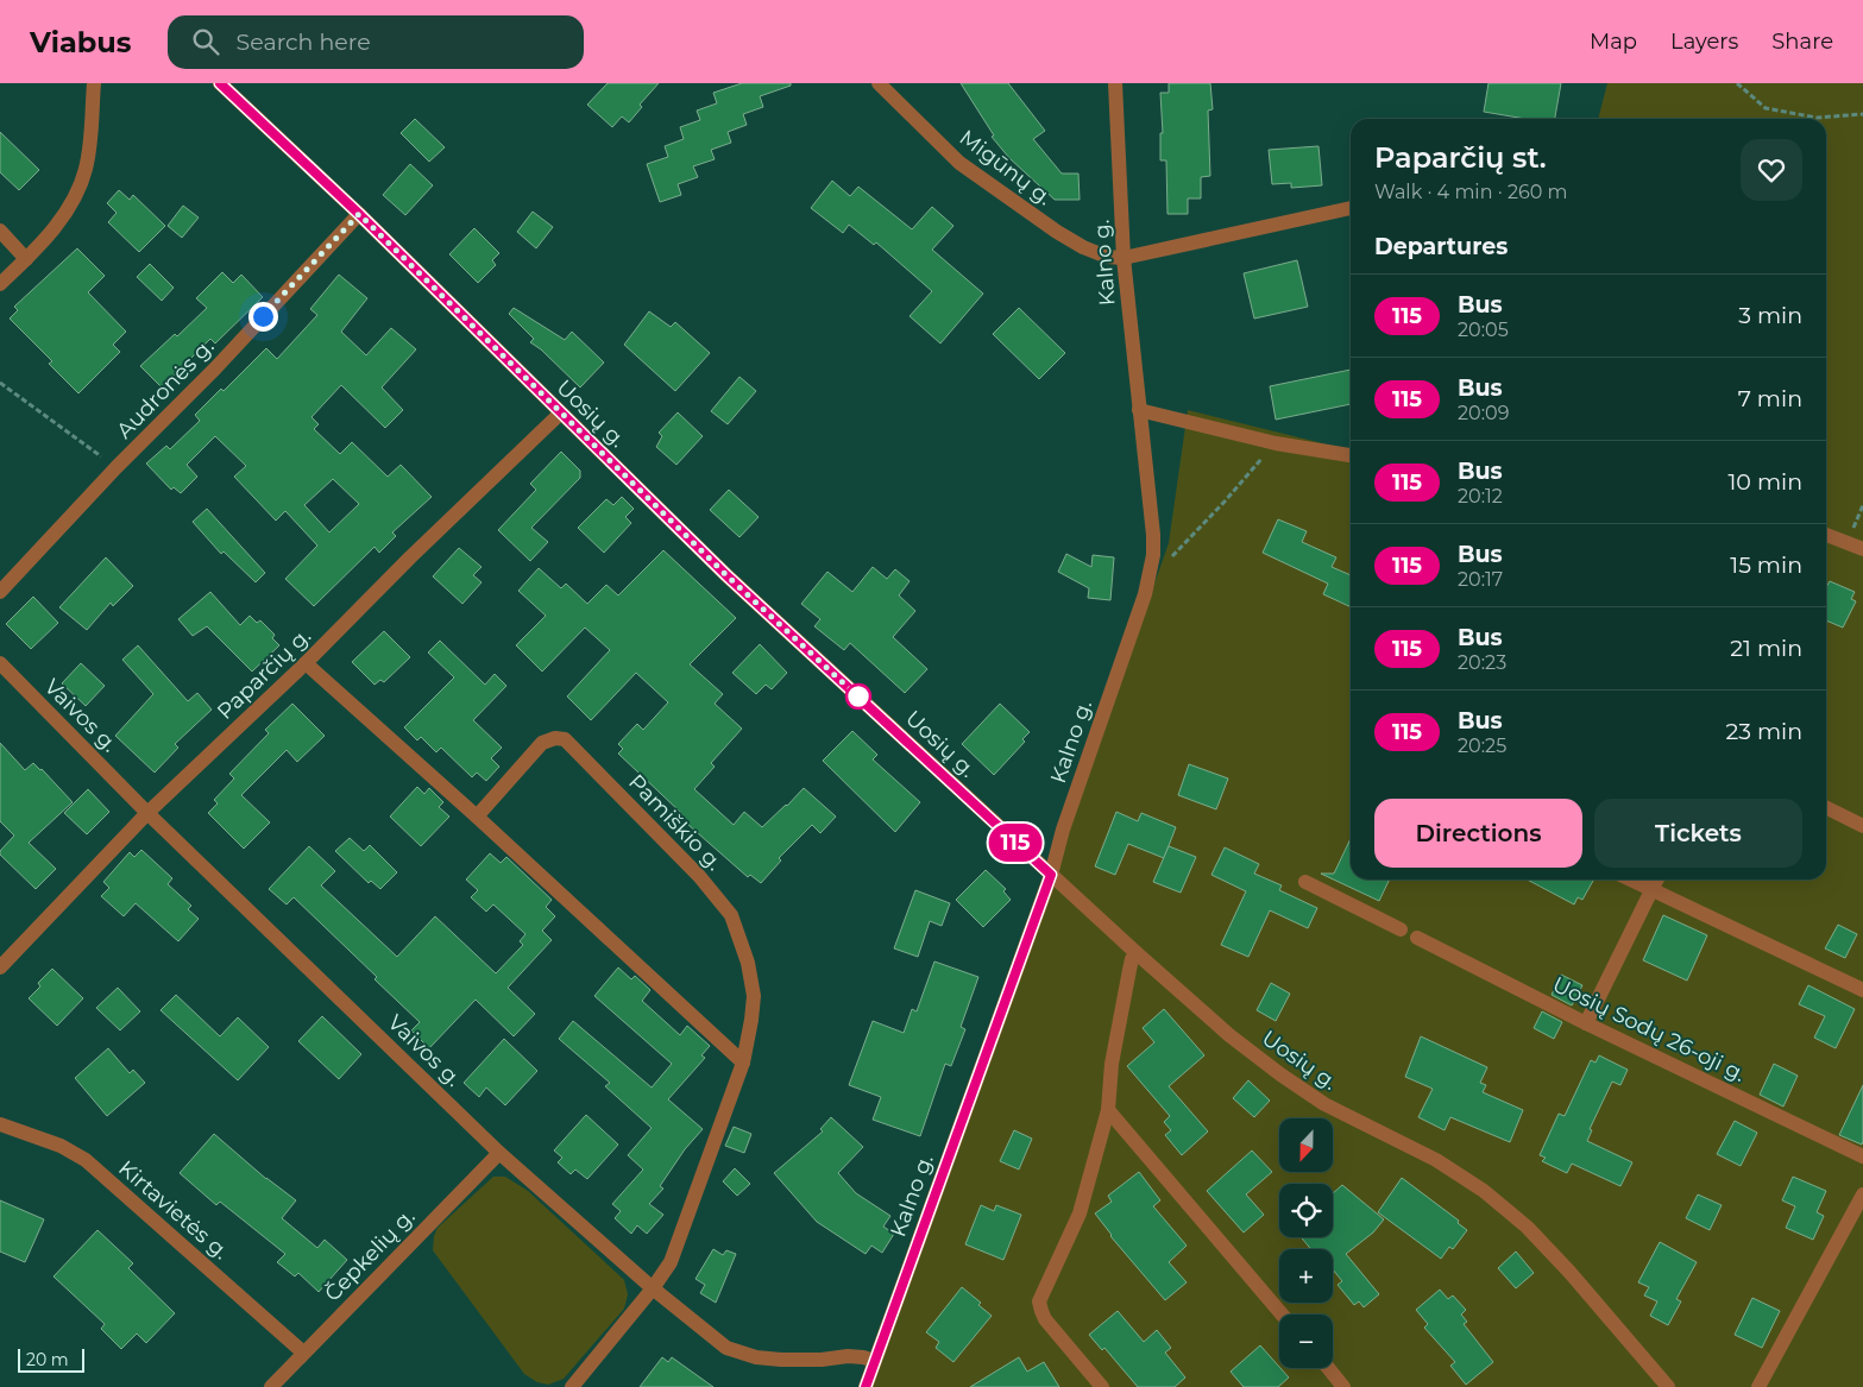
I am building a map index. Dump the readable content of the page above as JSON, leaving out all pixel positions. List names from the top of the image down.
{
  "streets": {
    "street": [
      "Migūnų g.",
      "Kalno g.",
      "Audronės g.",
      "Uosių g.",
      "Paparčių g.",
      "Vaivos g.",
      "Pamiškio g.",
      "Uosių Sodų 26-oji g.",
      "Kirtavietės g.",
      "Čepkelių g."
    ]
  },
  "crossings": [
    ["Migūnų g.", "Kalno g."],
    ["Kalno g.", "Uosių g."],
    ["Kalno g.", "Vaivos g."],
    ["Audronės g.", "Uosių g."],
    ["Uosių g.", "Paparčių g."],
    ["Paparčių g.", "Vaivos g."],
    ["Vaivos g.", "Pamiškio g."],
    ["Vaivos g.", "Čepkelių g."],
    ["Kirtavietės g.", "Čepkelių g."]
  ],
  "lines": ["bus line 115"],
  "scale_bar": "20 m",
  "north": "bottom",
  "page": {
    "header": "Viabus",
    "search": "Search here",
    "nav": ["Map", "Layers", "Share"],
    "on_map": "115",
    "heading": [
      ["Paparčių st.", "Walk · 4 min · 260 m"],
      "Departures"
    ],
    "list": [
      {
        "mark": "115",
        "name": "Bus",
        "note": "20:05",
        "value": "3 min"
      },
      {
        "mark": "115",
        "name": "Bus",
        "note": "20:09",
        "value": "7 min"
      },
      {
        "mark": "115",
        "name": "Bus",
        "note": "20:12",
        "value": "10 min"
      },
      {
        "mark": "115",
        "name": "Bus",
        "note": "20:17",
        "value": "15 min"
      },
      {
        "mark": "115",
        "name": "Bus",
        "note": "20:23",
        "value": "21 min"
      },
      {
        "mark": "115",
        "name": "Bus",
        "note": "20:25",
        "value": "23 min"
      }
    ],
    "buttons": ["Directions", "Tickets"],
    "map_buttons": ["+", "−"],
    "scale": "20 m"
  }
}
